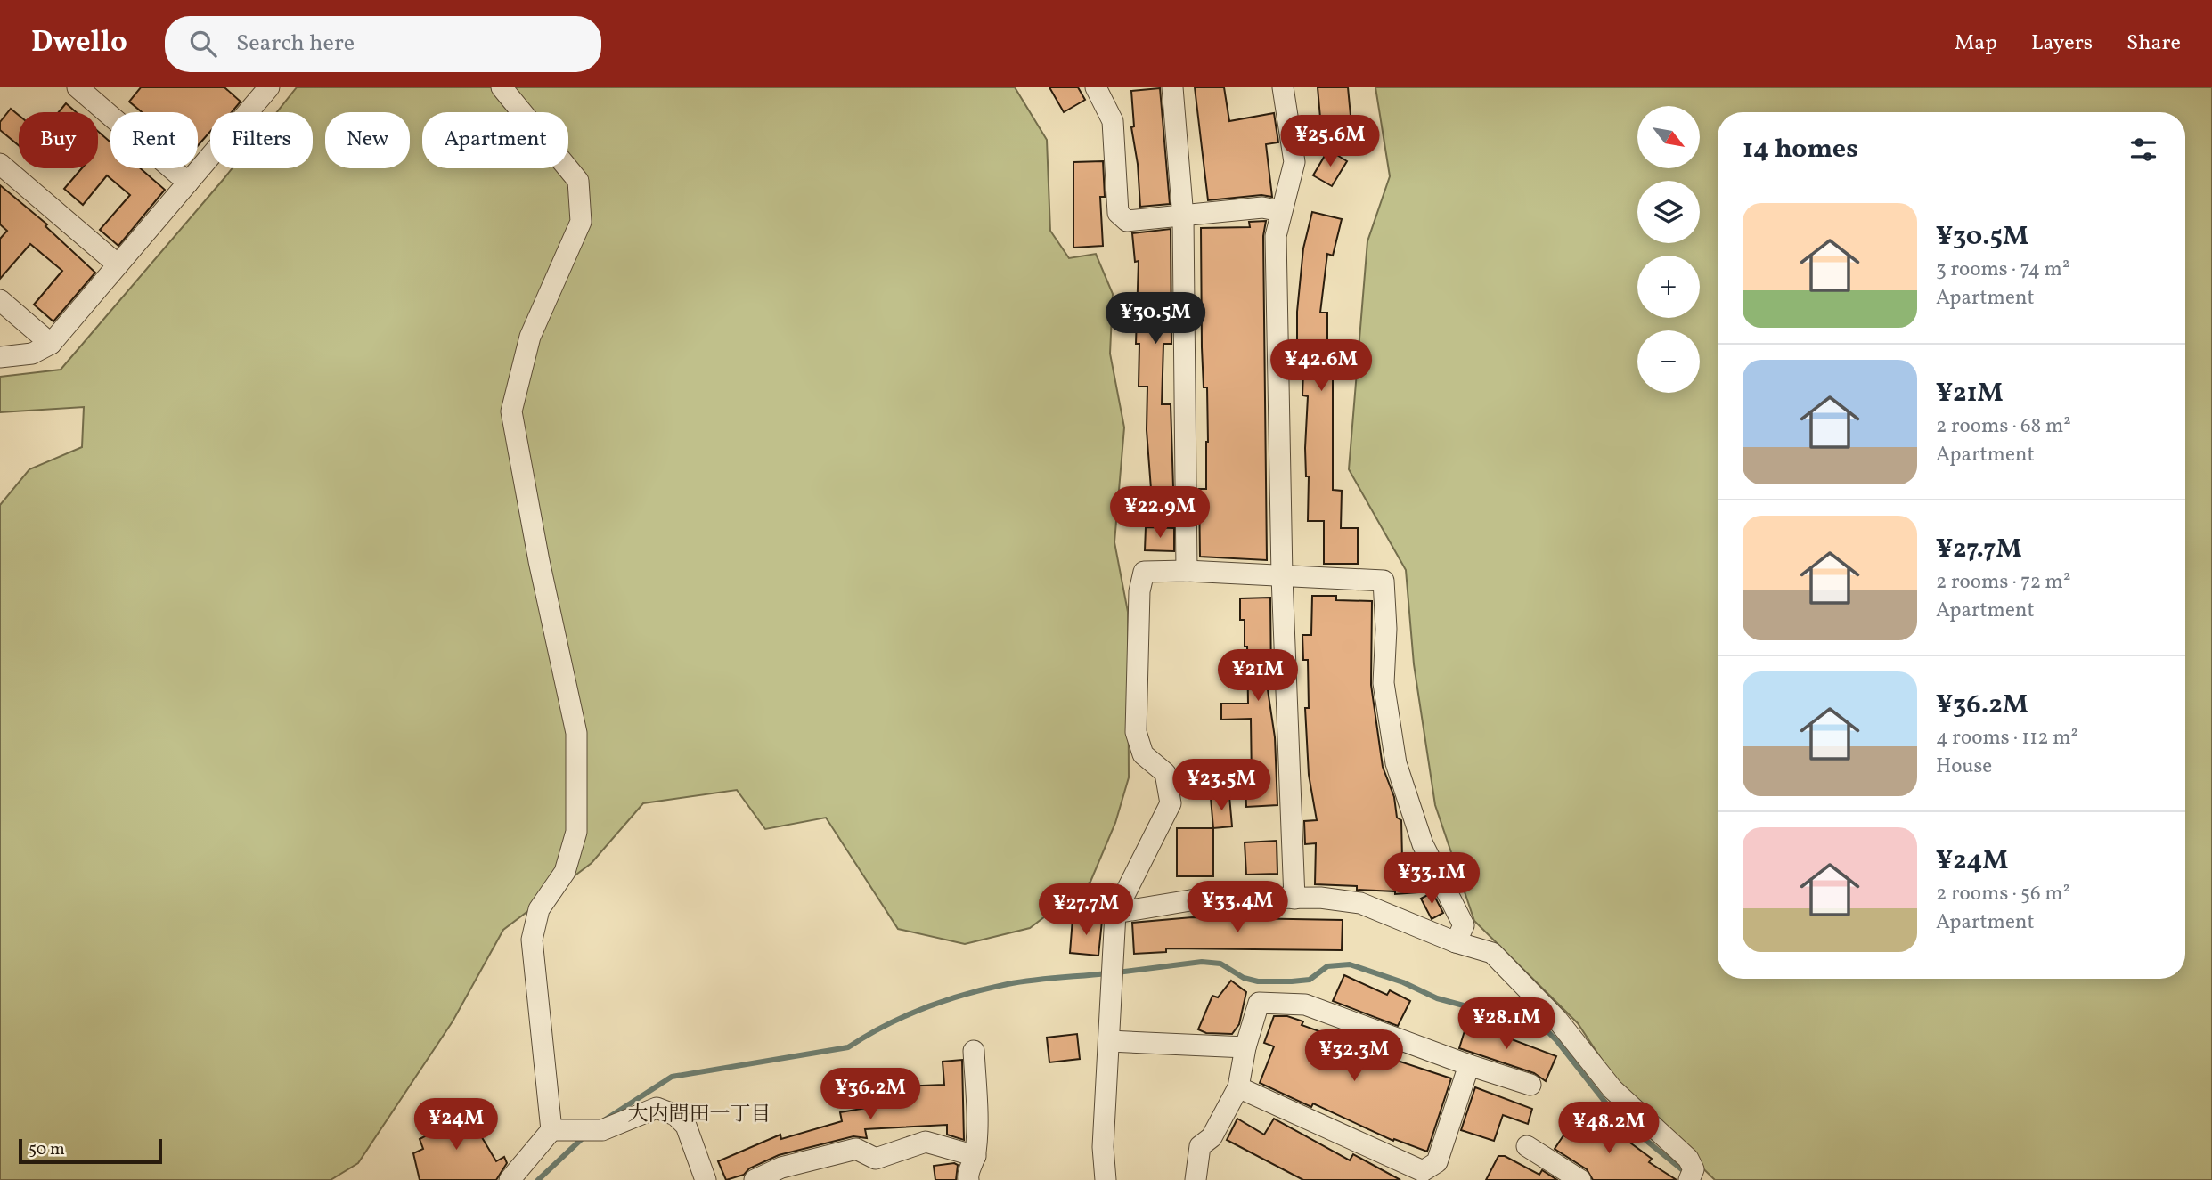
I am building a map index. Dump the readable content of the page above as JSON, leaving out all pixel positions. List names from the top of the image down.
{
  "districts": ["大内問田一丁目"],
  "scale_bar": "50 m",
  "north": "bottom right",
  "page": {
    "header": "Dwello",
    "search": "Search here",
    "nav": ["Map", "Layers", "Share"],
    "map_buttons": ["+", "−"],
    "chip": [
      "Buy",
      "Rent",
      "Filters",
      "New",
      "Apartment"
    ],
    "heading": "14 homes",
    "price": [
      "¥25.6M",
      "¥30.5M",
      "¥42.6M",
      "¥22.9M",
      "¥21M",
      "¥23.5M",
      "¥33.1M",
      "¥33.4M",
      "¥27.7M",
      "¥28.1M",
      "¥32.3M",
      "¥36.2M",
      "¥24M",
      "¥48.2M"
    ],
    "list": [
      {
        "name": "¥30.5M",
        "note": "3 rooms · 74 m² · Apartment"
      },
      {
        "name": "¥21M",
        "note": "2 rooms · 68 m² · Apartment"
      },
      {
        "name": "¥27.7M",
        "note": "2 rooms · 72 m² · Apartment"
      },
      {
        "name": "¥36.2M",
        "note": "4 rooms · 112 m² · House"
      },
      {
        "name": "¥24M",
        "note": "2 rooms · 56 m² · Apartment"
      }
    ],
    "scale": "50 m"
  }
}
